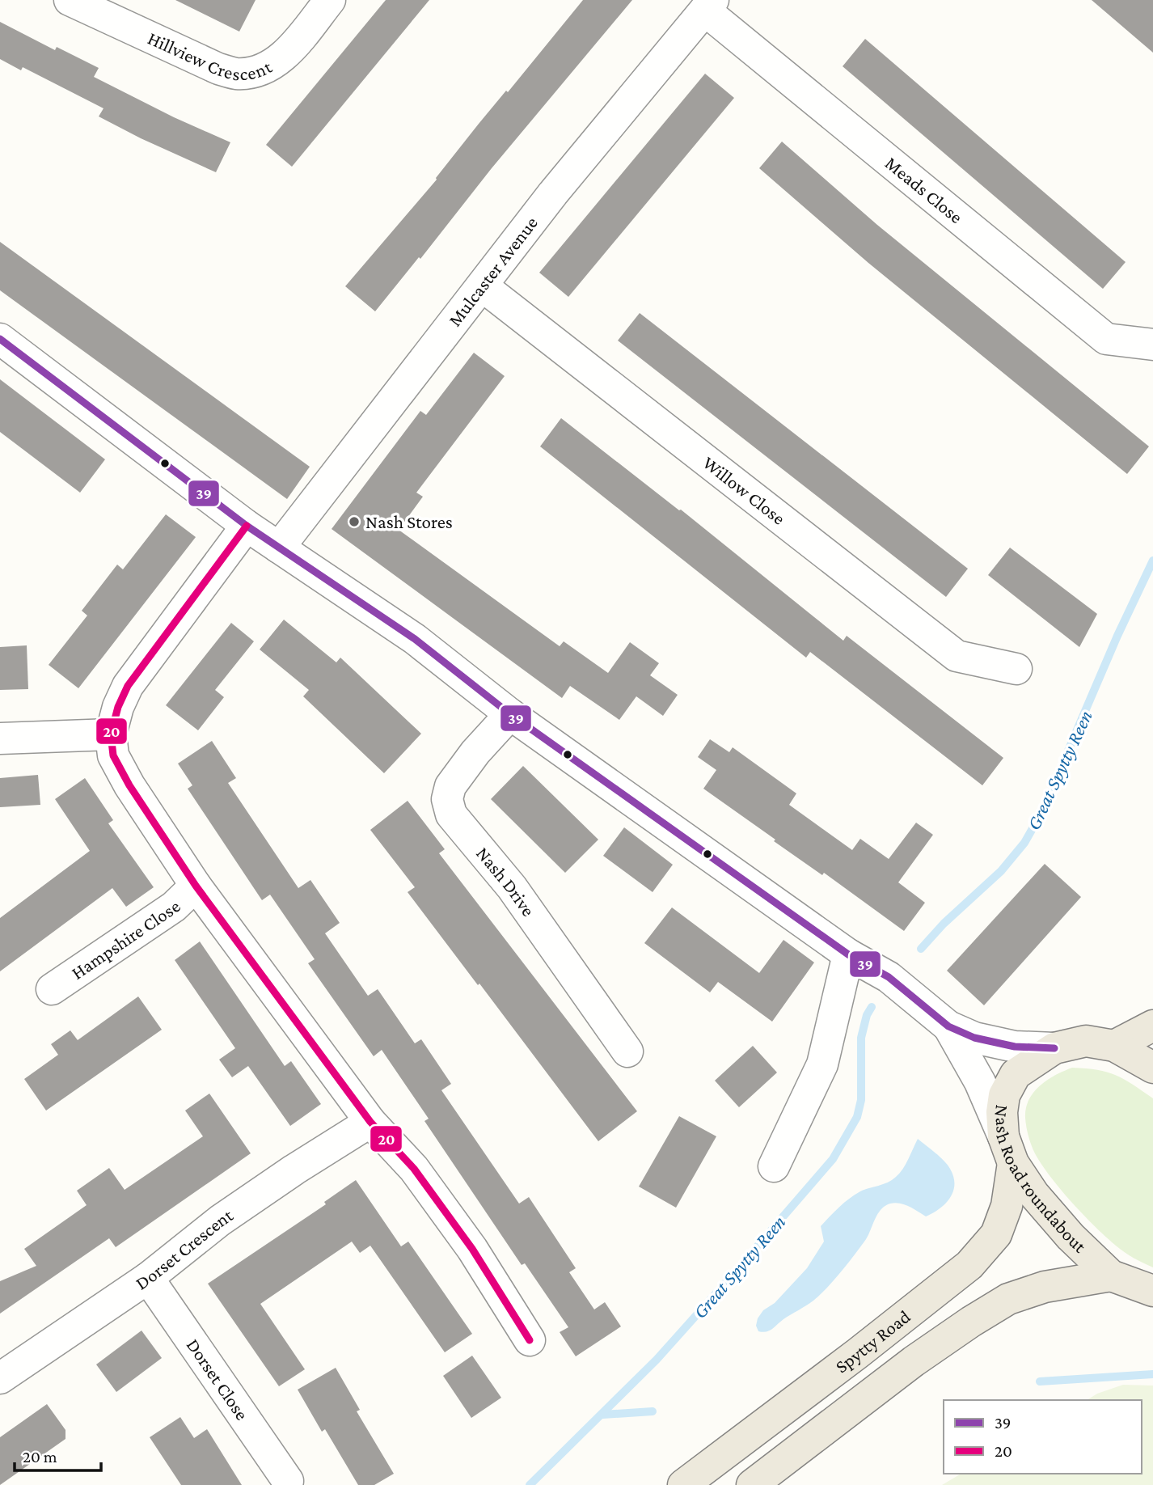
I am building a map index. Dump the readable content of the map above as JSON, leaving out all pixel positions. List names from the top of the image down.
{
  "streets": {
    "main road": ["Nash Road roundabout", "Spytty Road"],
    "street": [
      "Hillview Crescent",
      "Meads Close",
      "Mulcaster Avenue",
      "Willow Close",
      "Nash Drive",
      "Hampshire Close",
      "Dorset Crescent",
      "Dorset Close"
    ]
  },
  "crossings": [
    ["Meads Close", "Mulcaster Avenue"],
    ["Mulcaster Avenue", "Willow Close"],
    ["Nash Road roundabout", "Spytty Road"],
    ["Dorset Crescent", "Dorset Close"]
  ],
  "water": ["Great Spytty Reen"],
  "places": ["Nash Stores"],
  "lines": ["transit line 39", "transit line 20"],
  "legend": ["39", "20"],
  "scale_bar": "20 m"
}
